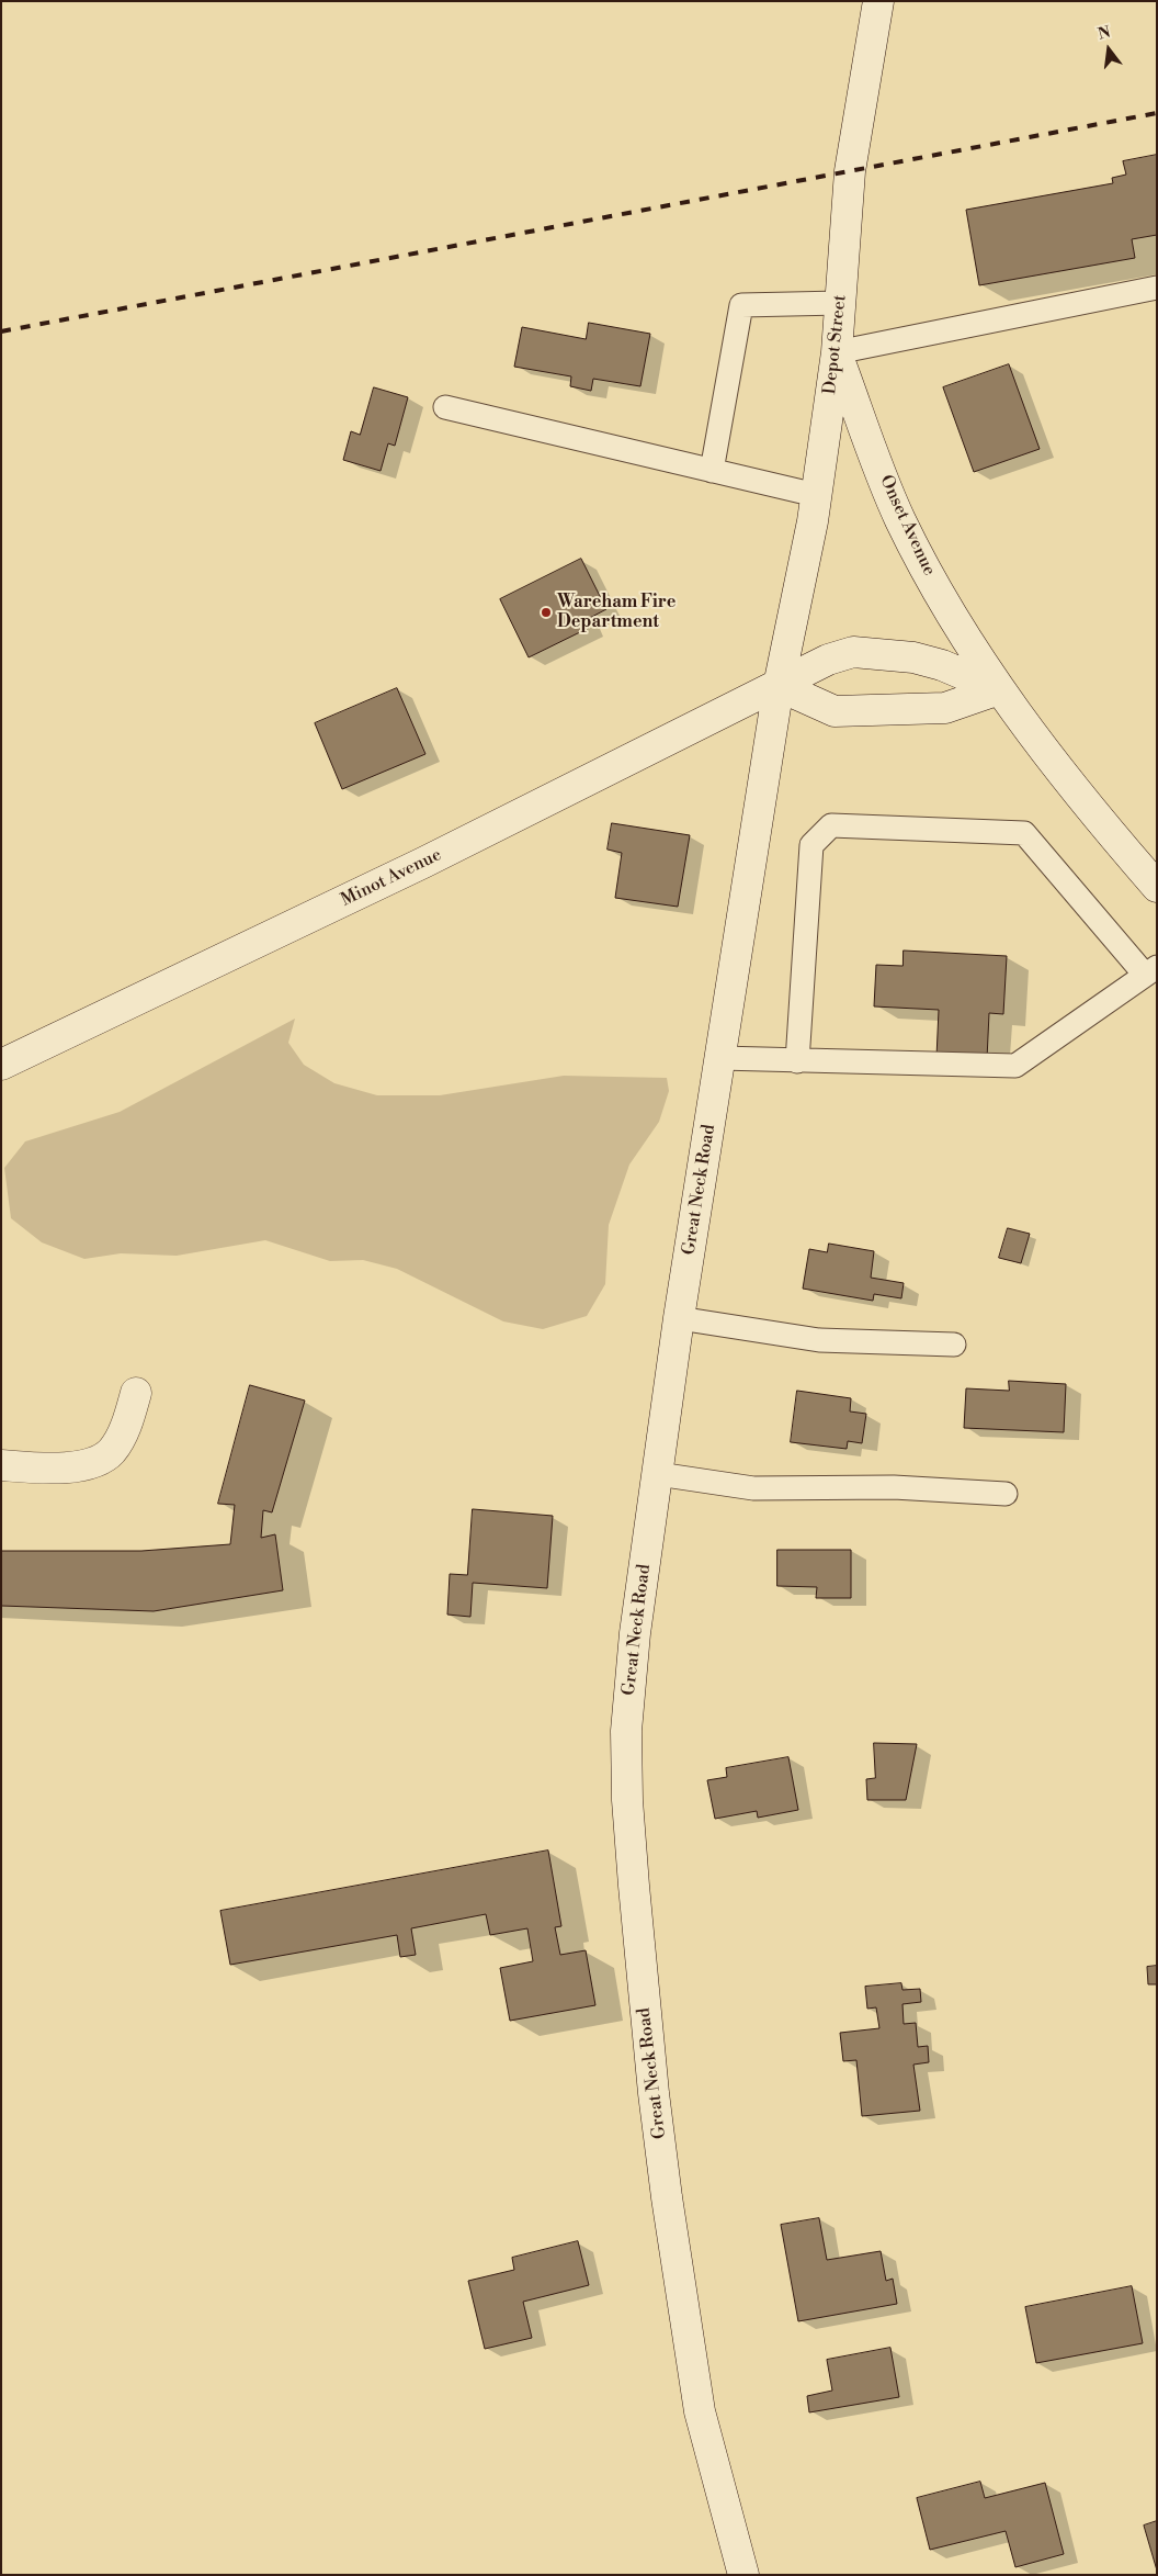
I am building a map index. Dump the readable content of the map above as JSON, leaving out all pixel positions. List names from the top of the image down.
{
  "streets": {
    "main road": [
      "Depot Street",
      "Onset Avenue",
      "Minot Avenue",
      "Great Neck Road"
    ]
  },
  "crossings": [
    ["Depot Street", "Onset Avenue"],
    ["Depot Street", "Minot Avenue"],
    ["Depot Street", "Great Neck Road"],
    ["Onset Avenue", "Minot Avenue"],
    ["Onset Avenue", "Great Neck Road"],
    ["Minot Avenue", "Great Neck Road"]
  ],
  "places": ["Wareham Fire Department"],
  "north": "top"
}
